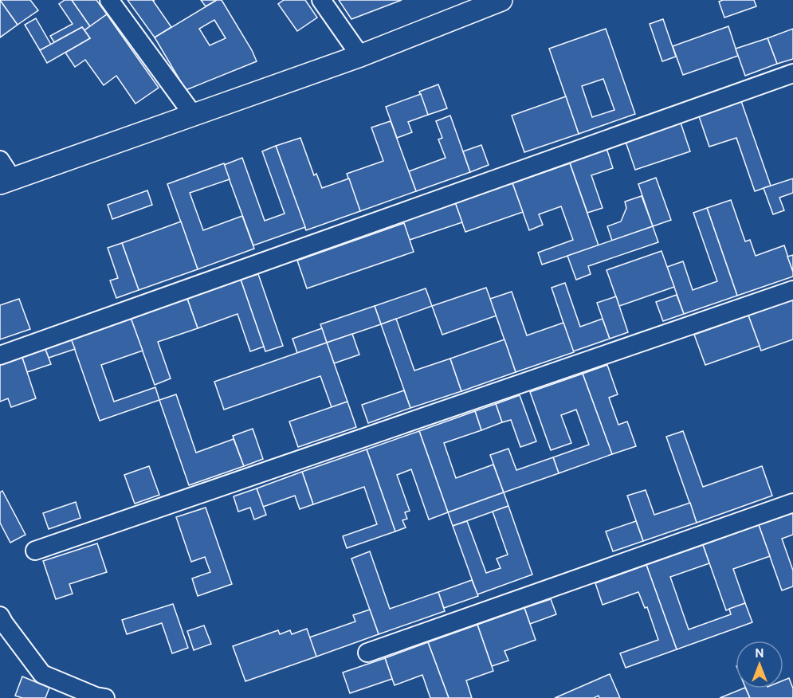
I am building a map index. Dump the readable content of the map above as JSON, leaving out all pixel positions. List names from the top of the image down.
{
  "north": "top"
}
